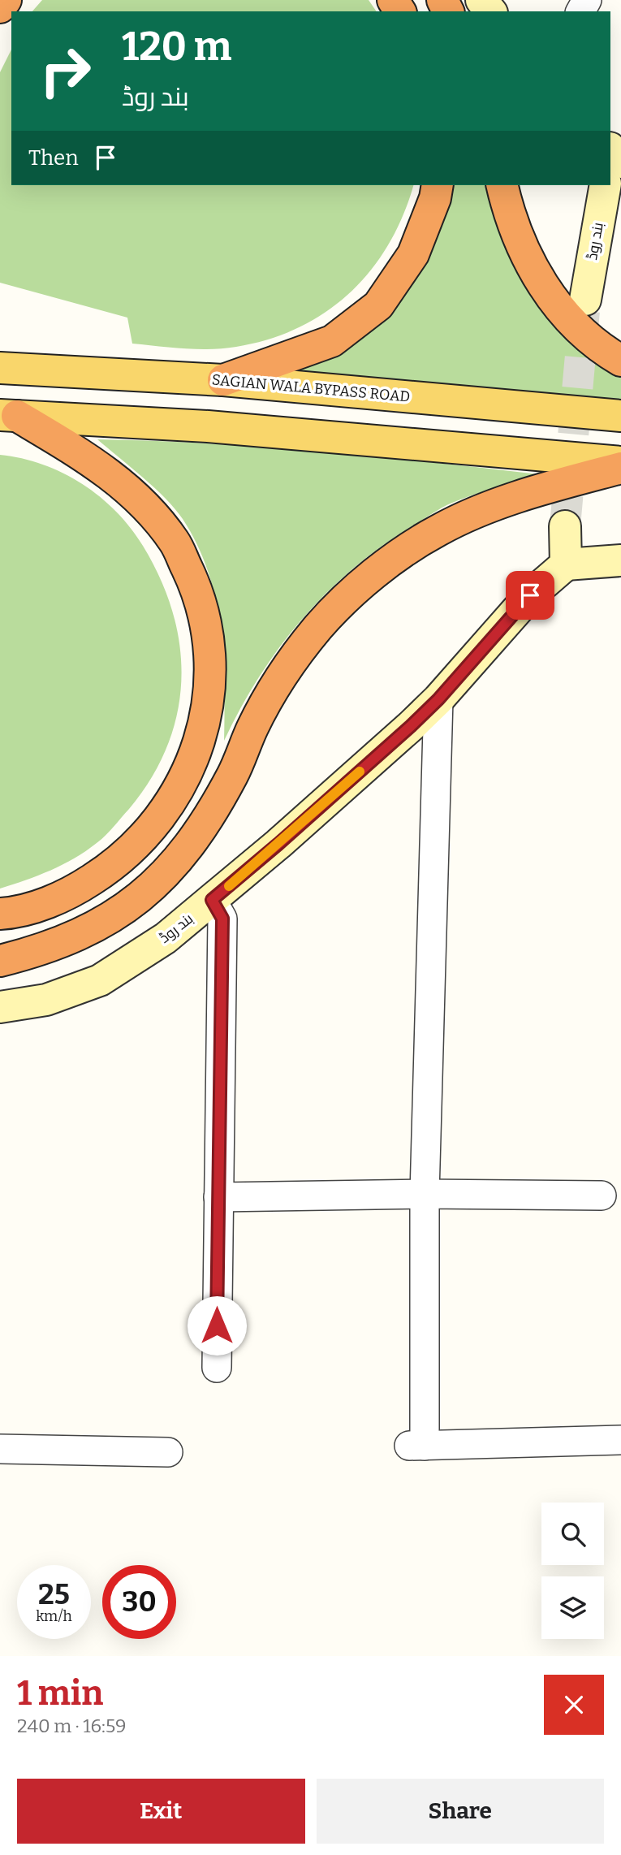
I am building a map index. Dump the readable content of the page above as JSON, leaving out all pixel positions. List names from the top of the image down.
{
  "streets": {
    "main road": ["بند روڈ", "SAGIAN WALA BYPASS ROAD"]
  },
  "page": {
    "turn": ["120 m", "بند روڈ"],
    "then": "Then",
    "speed": "25 km/h",
    "limit": "30",
    "heading": ["1 min", "240 m · 16:59"],
    "buttons": ["Exit", "Share"]
  }
}
